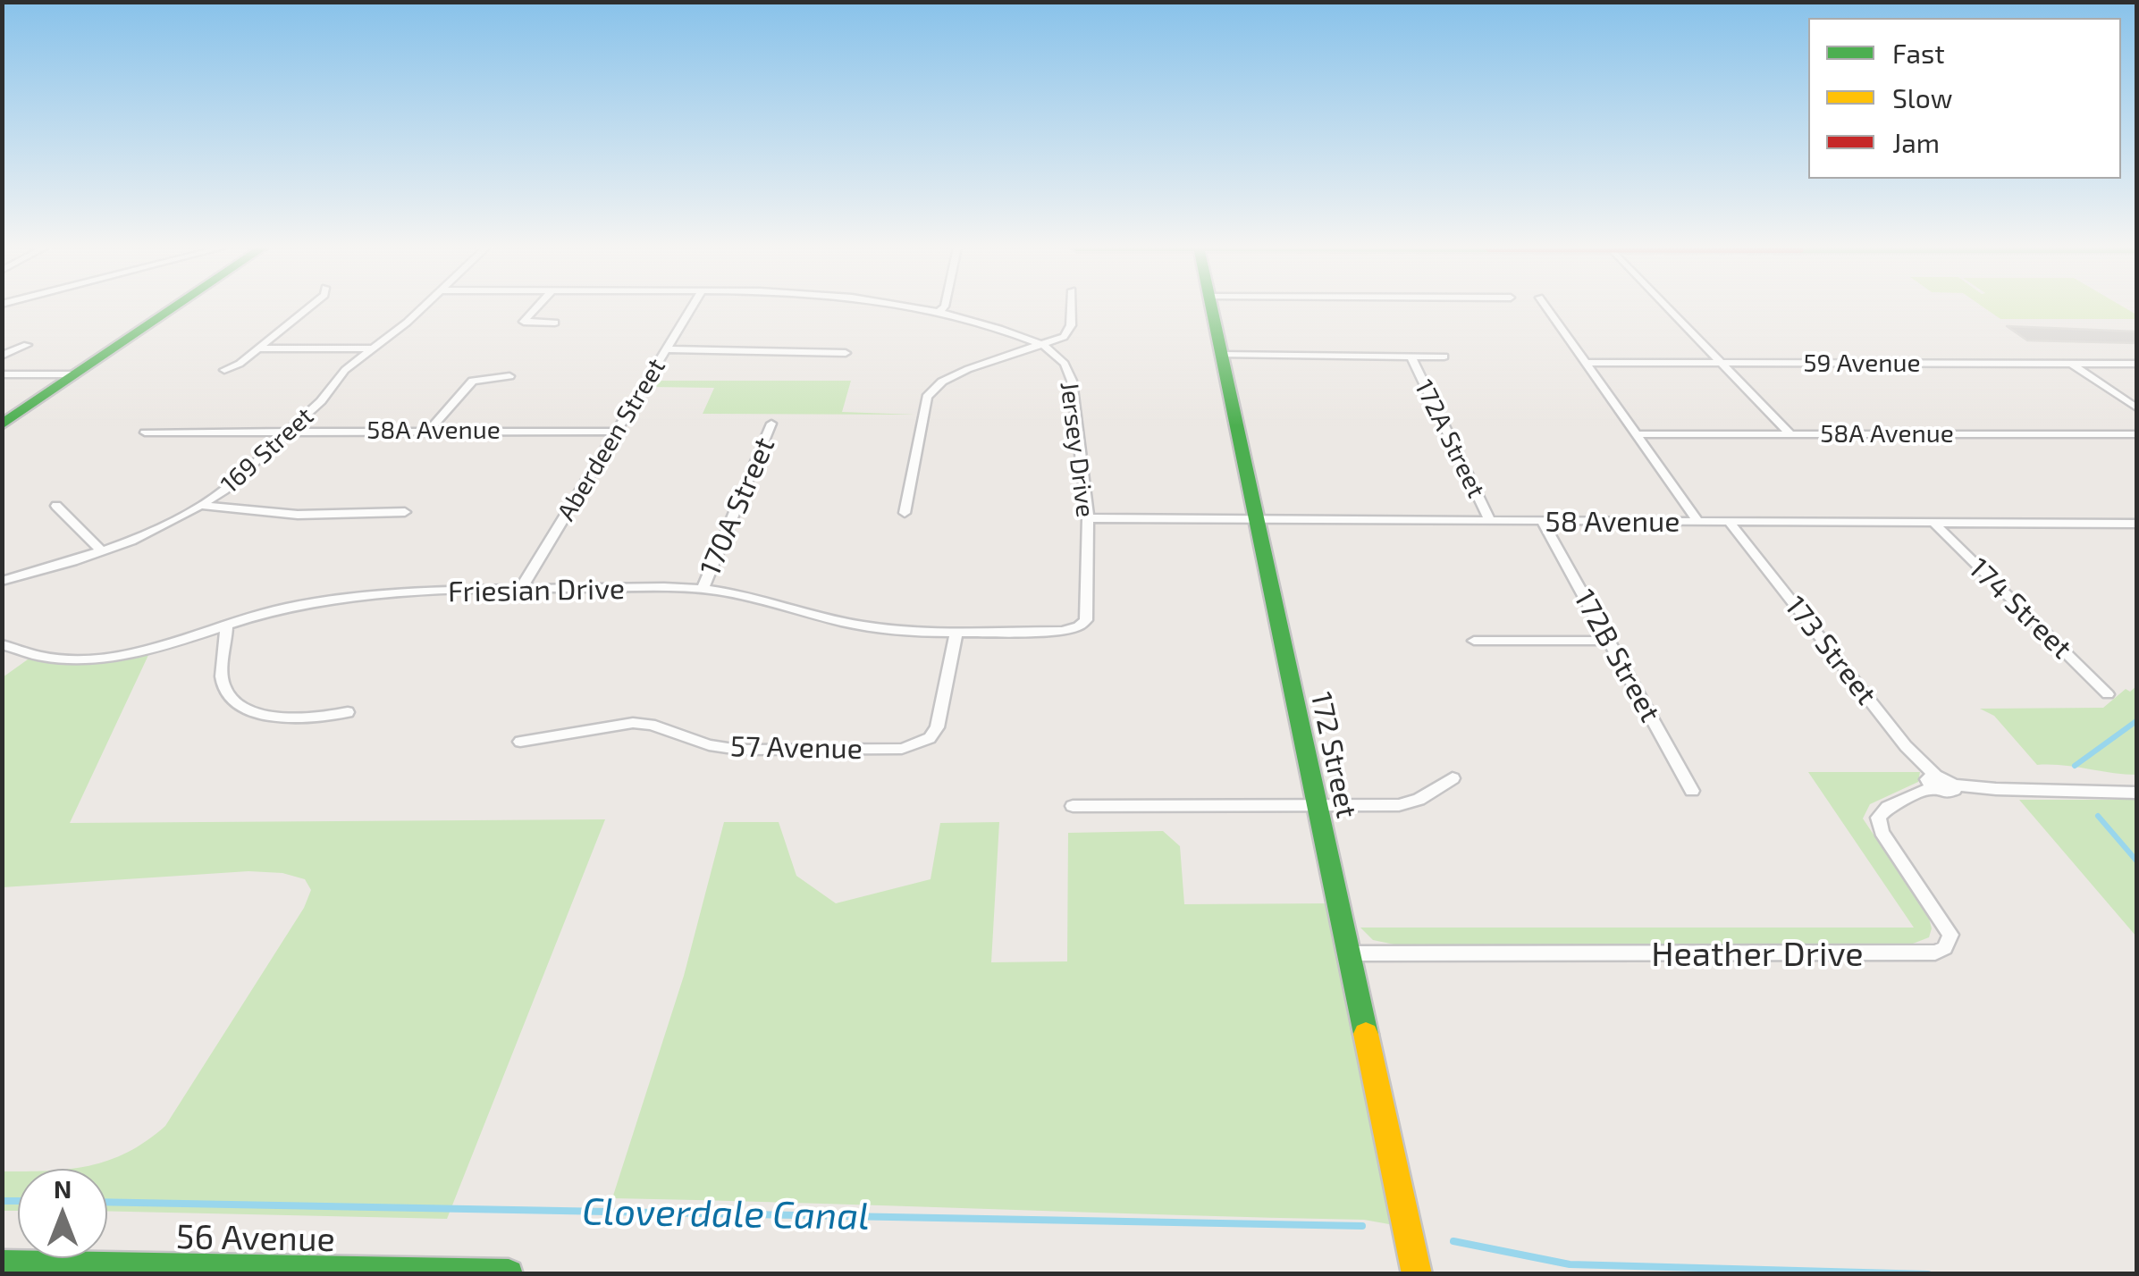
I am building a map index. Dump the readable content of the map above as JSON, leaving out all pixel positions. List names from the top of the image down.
{
  "streets": {
    "main road": ["172 Street", "56 Avenue"],
    "street": [
      "59 Avenue",
      "58A Avenue",
      "172A Street",
      "Aberdeen Street",
      "Jersey Drive",
      "169 Street",
      "170A Street",
      "58 Avenue",
      "Friesian Drive",
      "174 Street",
      "173 Street",
      "172B Street",
      "57 Avenue",
      "Heather Drive"
    ]
  },
  "crossings": [
    ["58A Avenue", "Aberdeen Street"],
    ["58A Avenue", "169 Street"],
    ["172A Street", "58 Avenue"],
    ["Aberdeen Street", "Friesian Drive"],
    ["Jersey Drive", "58 Avenue"],
    ["Jersey Drive", "Friesian Drive"],
    ["170A Street", "Friesian Drive"],
    ["58 Avenue", "174 Street"],
    ["58 Avenue", "173 Street"],
    ["58 Avenue", "172B Street"],
    ["58 Avenue", "172 Street"],
    ["Friesian Drive", "57 Avenue"],
    ["173 Street", "Heather Drive"],
    ["172 Street", "Heather Drive"]
  ],
  "water": ["Cloverdale Canal"],
  "legend": ["Fast", "Slow", "Jam"],
  "north": "top"
}
